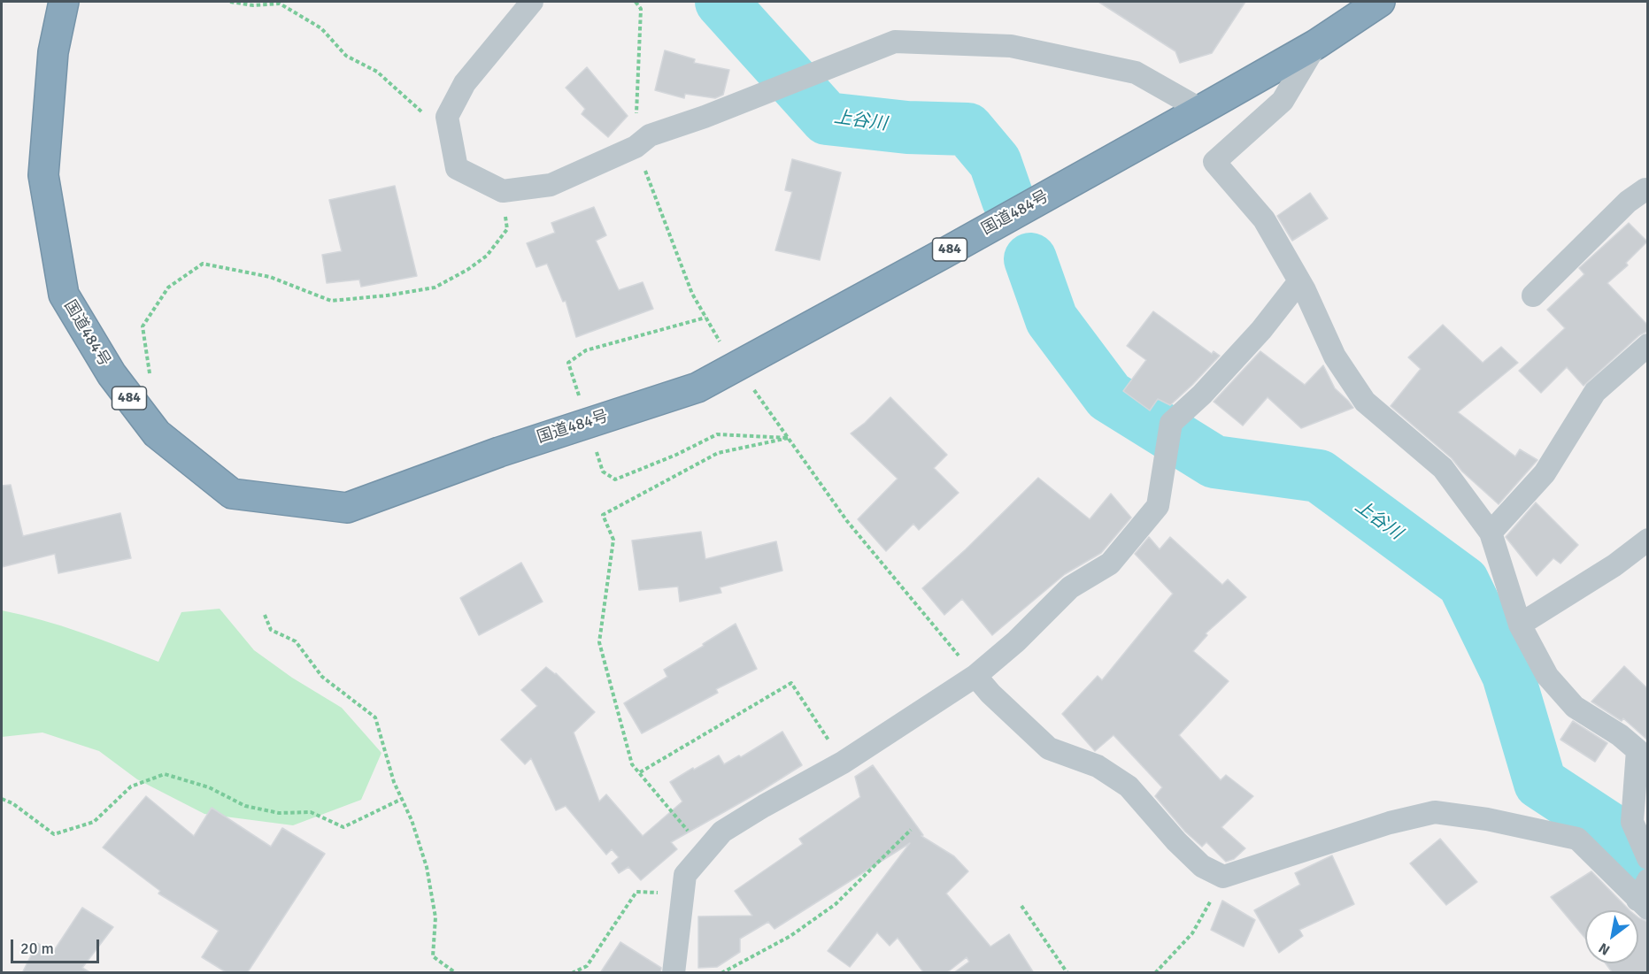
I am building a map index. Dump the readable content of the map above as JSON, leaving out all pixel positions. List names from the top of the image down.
{
  "streets": {
    "highway": ["国道484号", "484"]
  },
  "water": ["上谷川"],
  "scale_bar": "20 m",
  "north": "bottom left"
}
